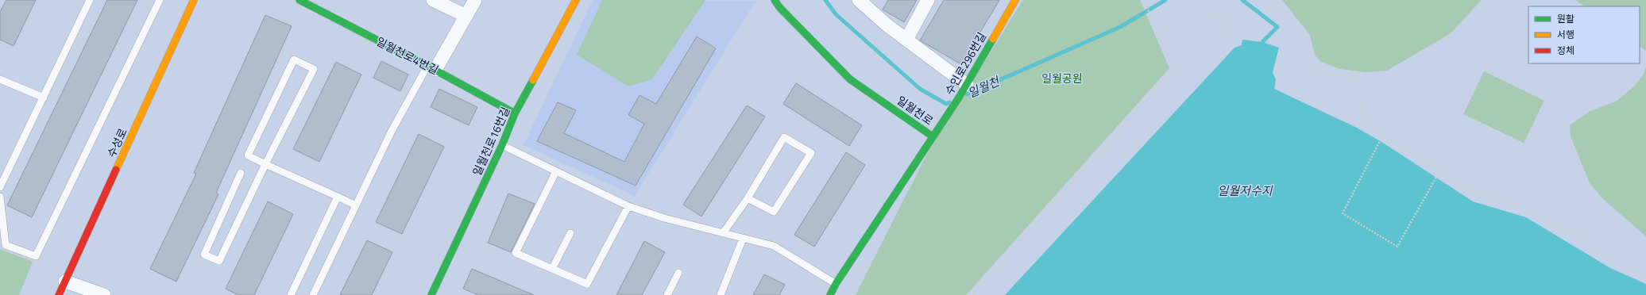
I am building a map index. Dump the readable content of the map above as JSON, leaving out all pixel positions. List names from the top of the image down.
{
  "streets": {
    "street": [
      "일월천로4번길",
      "수인로296번길",
      "일월천로",
      "일월천로16번길",
      "수성로"
    ]
  },
  "crossings": [
    ["일월천로4번길", "일월천로16번길"],
    ["수인로296번길", "일월천로"]
  ],
  "water": ["일월천", "일월저수지"],
  "parks": ["일월공원"],
  "legend": ["원활", "서행", "정체"]
}
